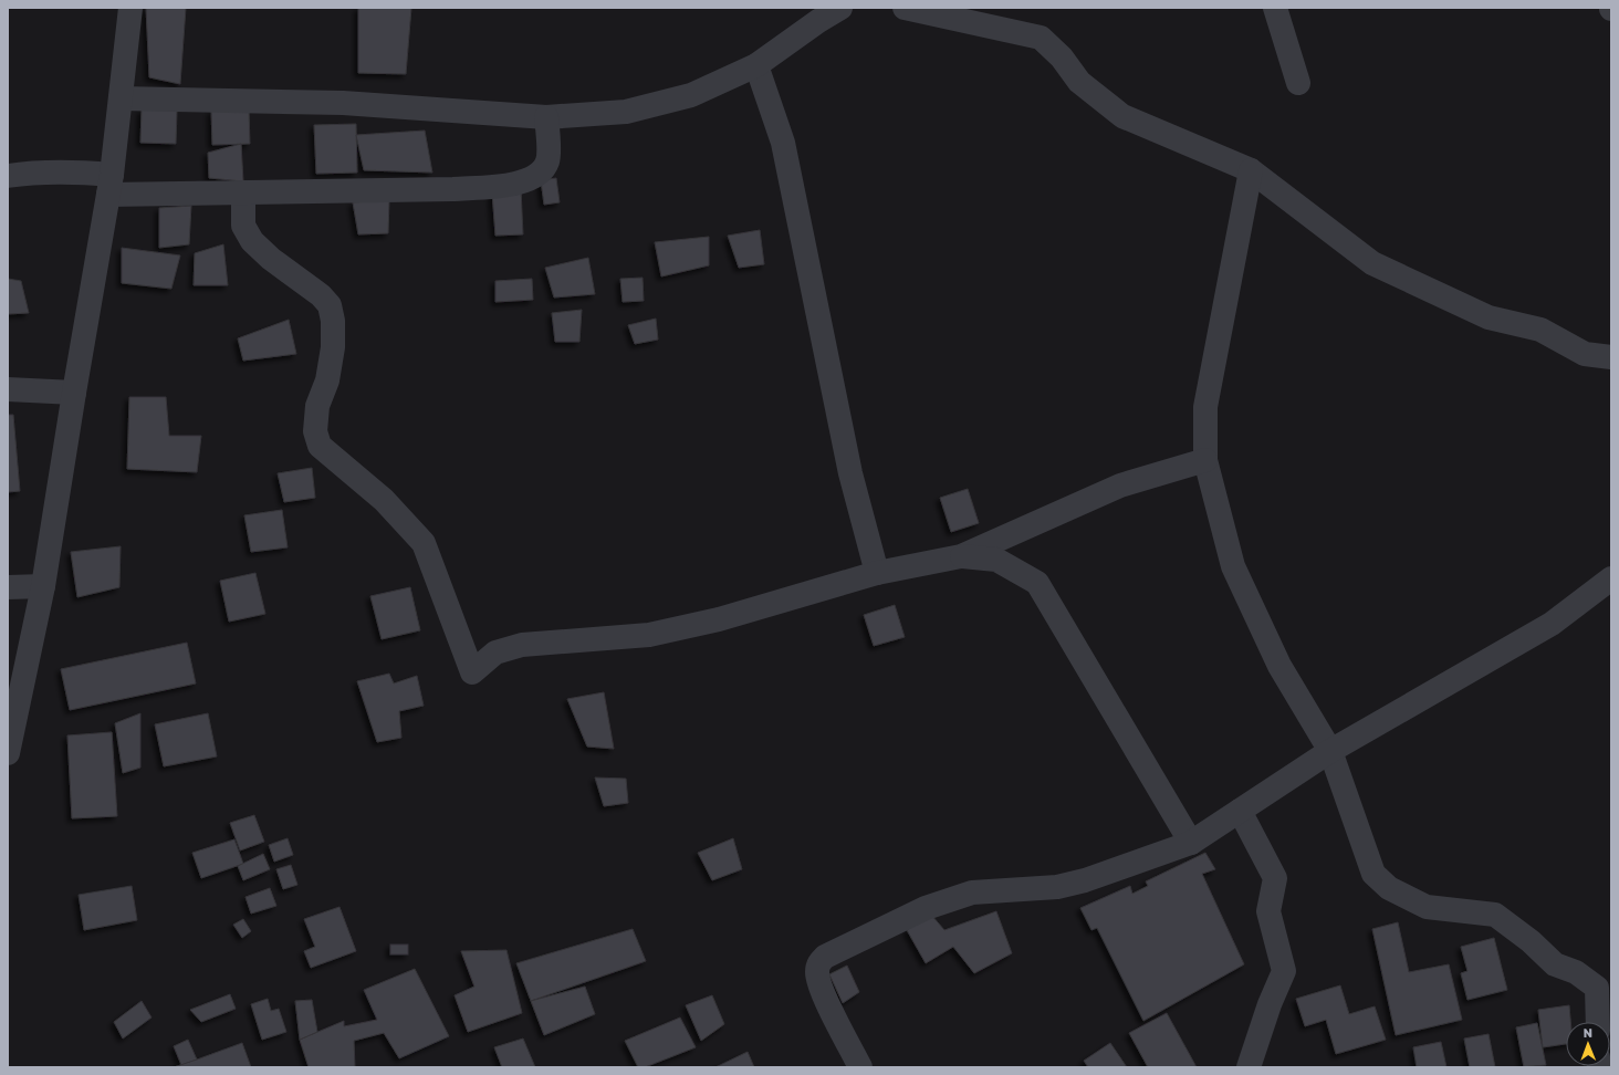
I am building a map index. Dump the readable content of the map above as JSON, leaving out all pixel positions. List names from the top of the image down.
{
  "north": "top"
}
